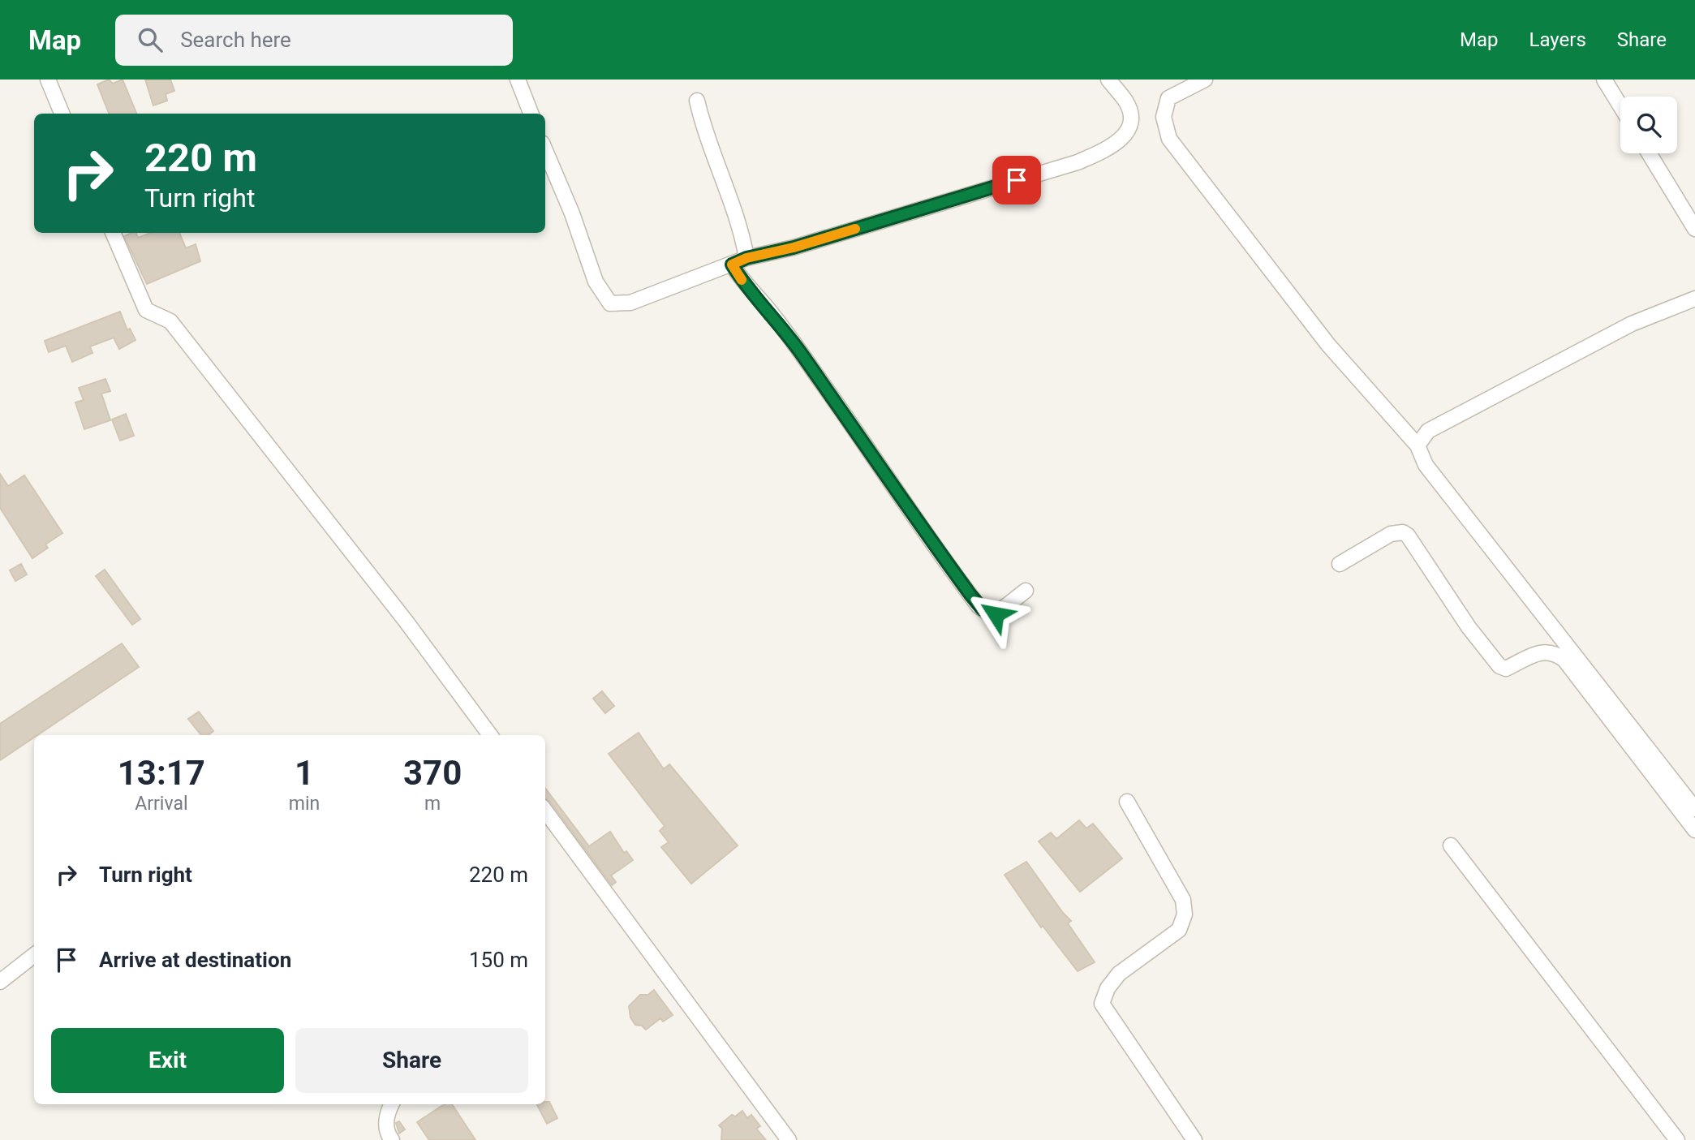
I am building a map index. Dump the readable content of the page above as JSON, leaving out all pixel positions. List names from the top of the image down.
{
  "page": {
    "header": "Map",
    "search": "Search here",
    "nav": ["Map", "Layers", "Share"],
    "turn": ["220 m", "Turn right"],
    "eta": [
      "13:17",
      "Arrival",
      "1",
      "min",
      "370",
      "m"
    ],
    "list": [
      {
        "name": "Turn right",
        "value": "220 m"
      },
      {
        "name": "Arrive at destination",
        "value": "150 m"
      }
    ],
    "buttons": ["Exit", "Share"]
  }
}
